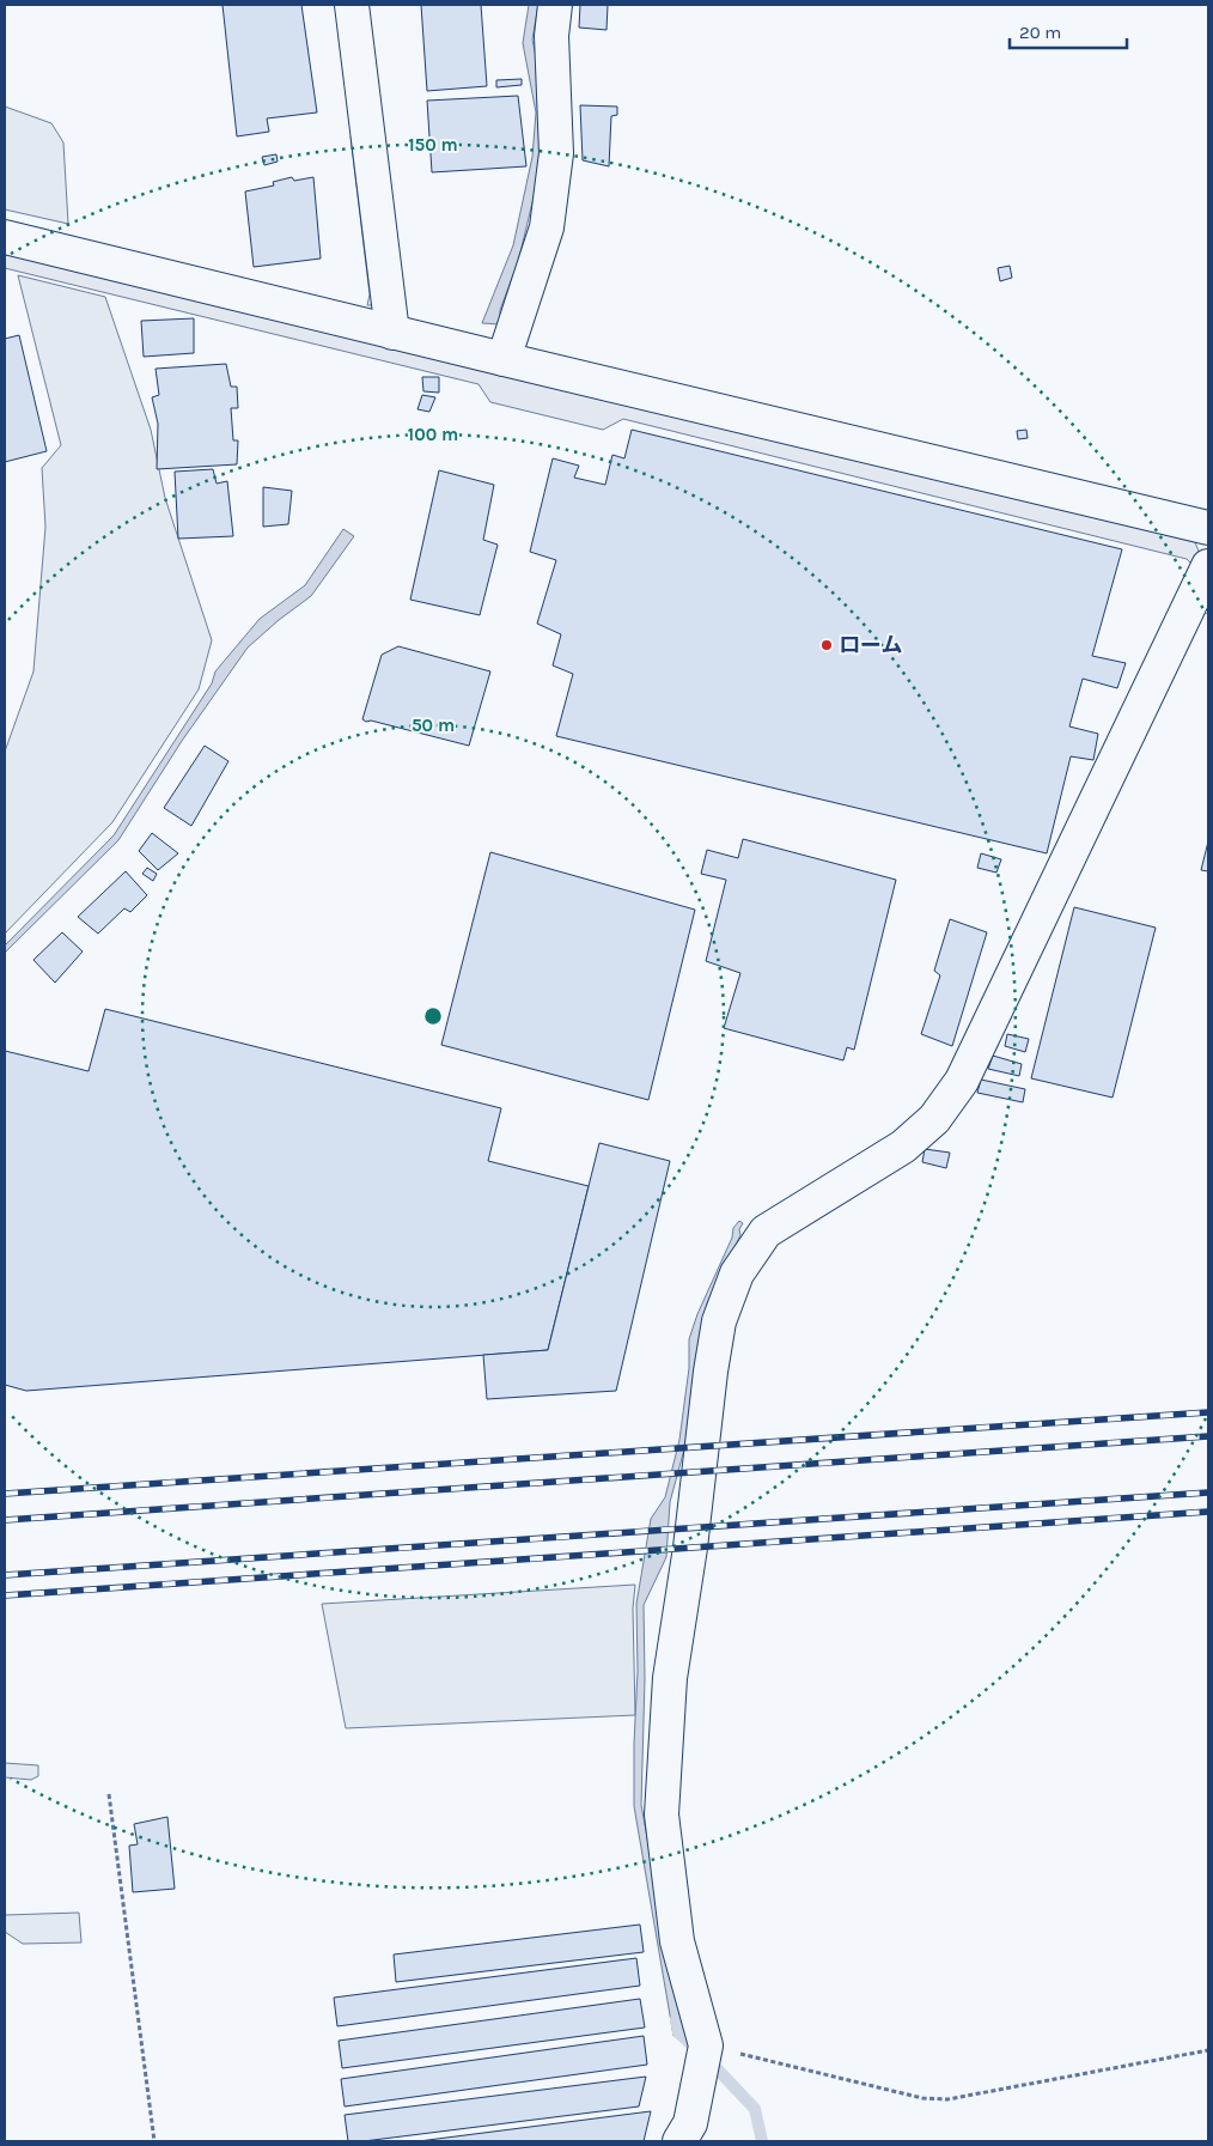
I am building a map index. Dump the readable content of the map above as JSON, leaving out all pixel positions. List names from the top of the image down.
{
  "places": ["ローム"],
  "scale_bar": "20 m",
  "rings": ["150 m", "100 m", "50 m"]
}
